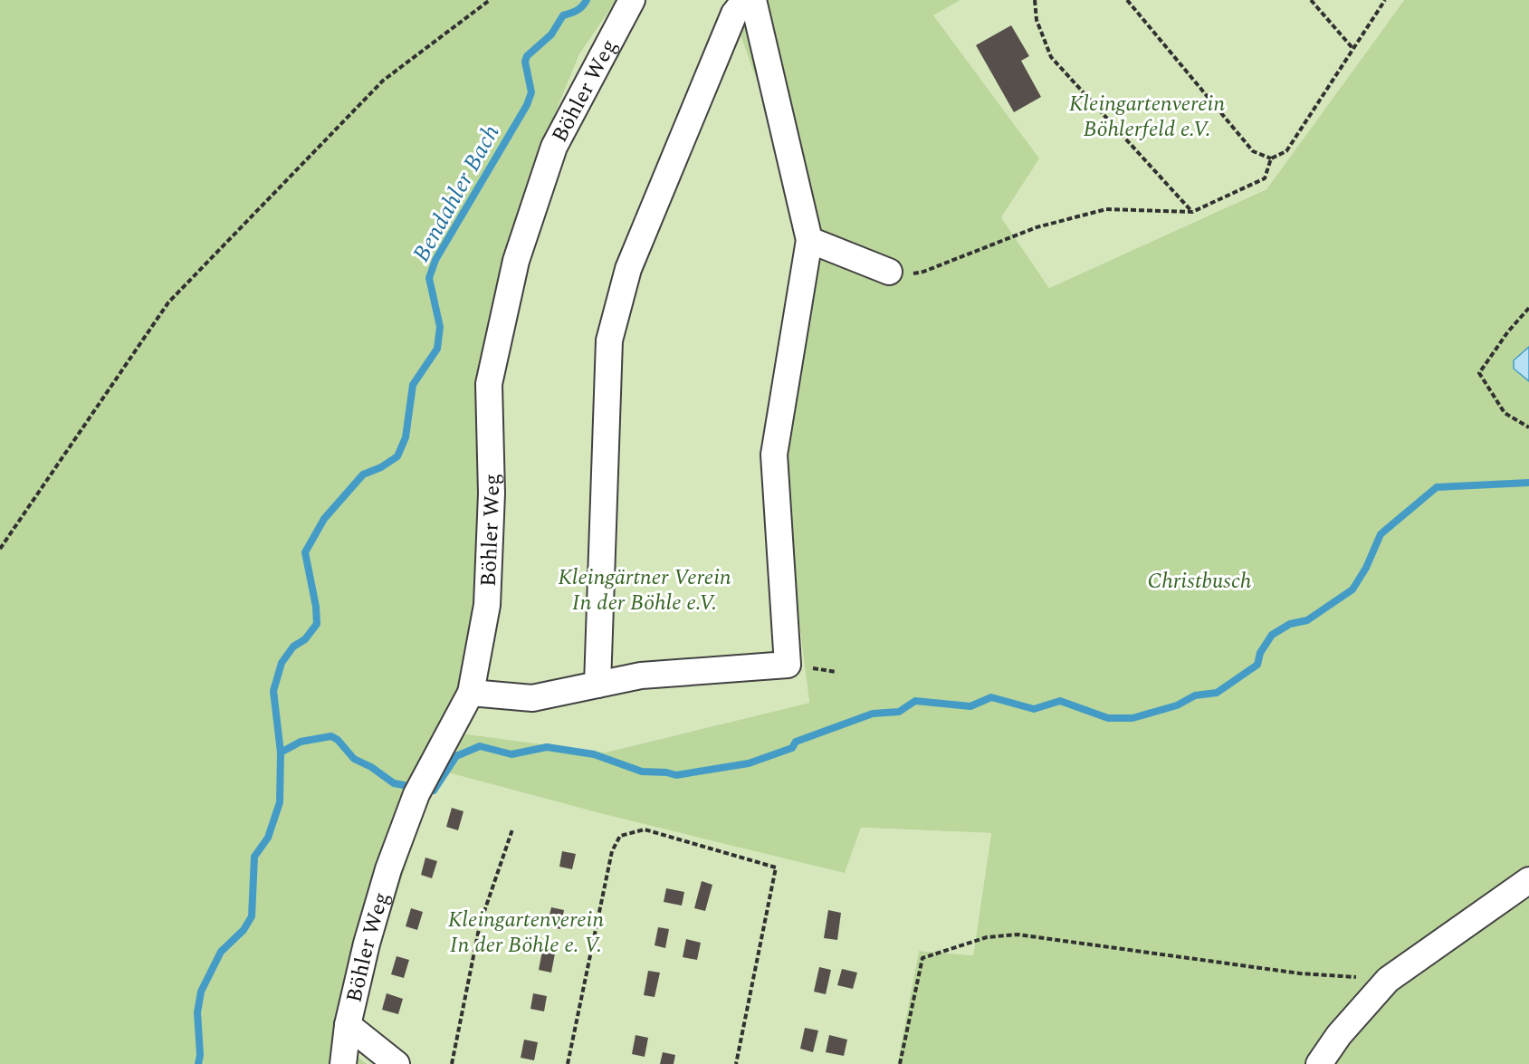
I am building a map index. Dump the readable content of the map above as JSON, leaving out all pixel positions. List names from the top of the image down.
{
  "streets": {
    "street": ["Böhler Weg"]
  },
  "water": ["Bendahler Bach"],
  "parks": [
    "Kleingartenverein Böhlerfeld e.V.",
    "Kleingärtner Verein In der Böhle e.V.",
    "Christbusch",
    "Kleingartenverein In der Böhle e. V."
  ]
}
